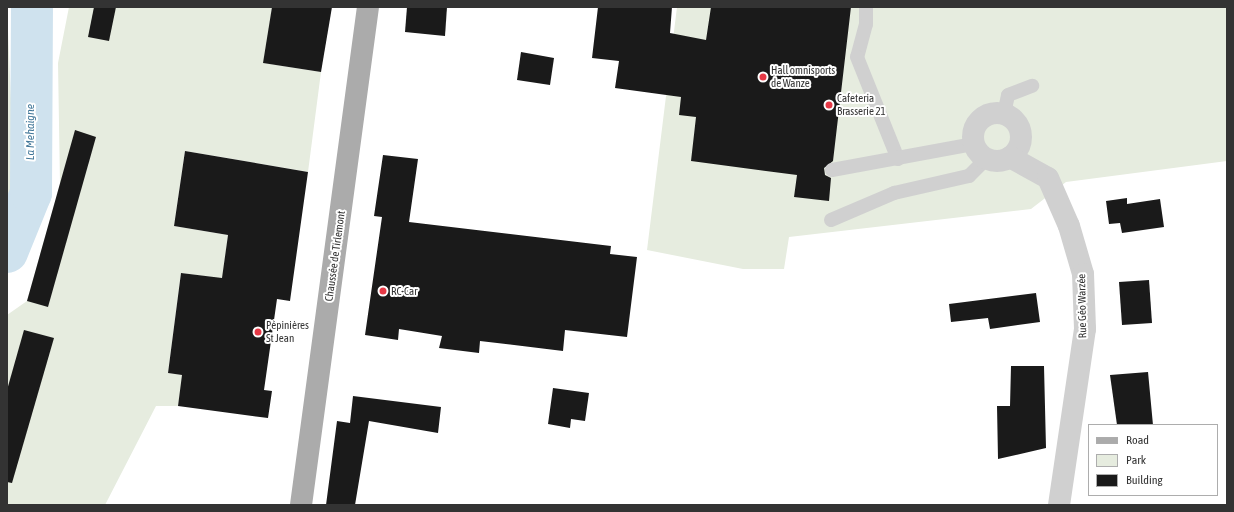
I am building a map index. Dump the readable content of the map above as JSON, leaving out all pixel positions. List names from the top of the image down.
{
  "streets": {
    "main road": ["Chaussée de Tirlemont"],
    "street": ["Rue Géo Warzée"]
  },
  "water": ["La Mehaigne"],
  "places": [
    "Hall omnisports de Wanze",
    "Cafeteria Brasserie 21",
    "RC-Car",
    "Pépinières St Jean"
  ],
  "legend": ["Road", "Park", "Building"]
}
